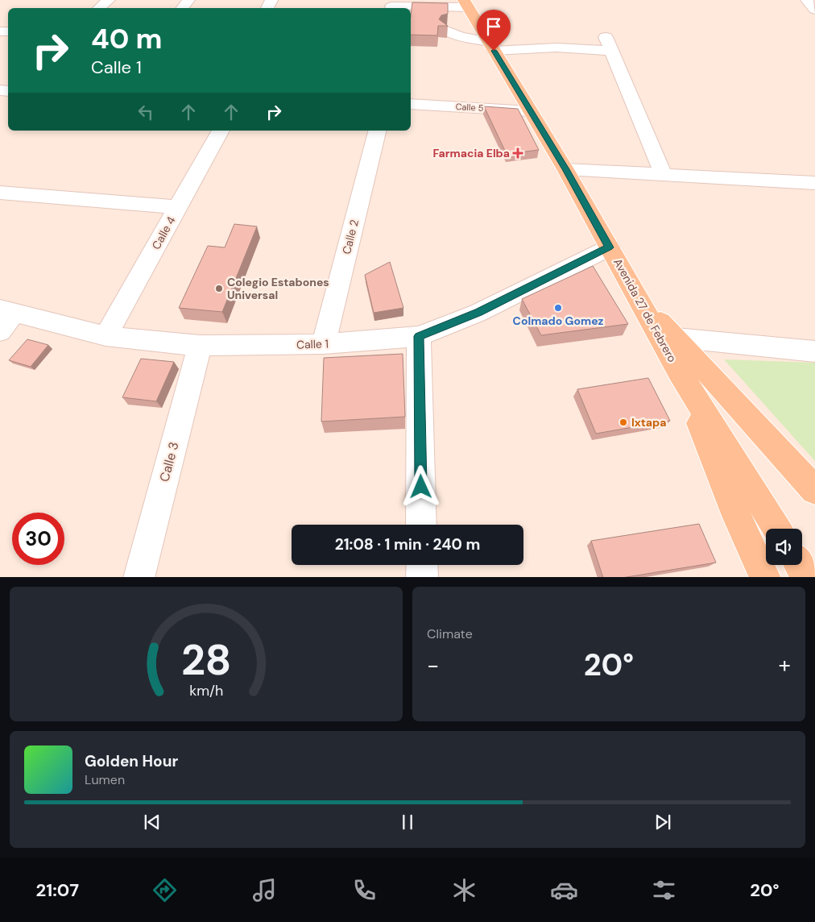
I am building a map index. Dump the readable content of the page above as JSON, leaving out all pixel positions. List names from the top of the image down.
{
  "streets": {
    "main road": ["Avenida 27 de Febrero"],
    "street": [
      "Calle 5",
      "Calle 4",
      "Calle 2",
      "Calle 1",
      "Calle 3"
    ]
  },
  "crossings": [
    ["Calle 5", "Avenida 27 de Febrero"],
    ["Calle 4", "Calle 1"],
    ["Calle 2", "Calle 1"],
    ["Avenida 27 de Febrero", "Calle 1"],
    ["Calle 1", "Calle 3"]
  ],
  "places": {
    "health": ["Farmacia Elba"],
    "other": ["Colegio Estabones Universal", "Colmado Gomez", "Ixtapa"]
  },
  "page": {
    "turn": ["40 m", "Calle 1"],
    "limit": "30",
    "trip": "21:08 · 1 min · 240 m",
    "tile": "Climate",
    "heat": ["−", "20°", "+"],
    "song": ["Golden Hour", "Lumen"],
    "tabs": ["21:07", "20°"],
    "gauge": ["28", "km/h"]
  }
}
